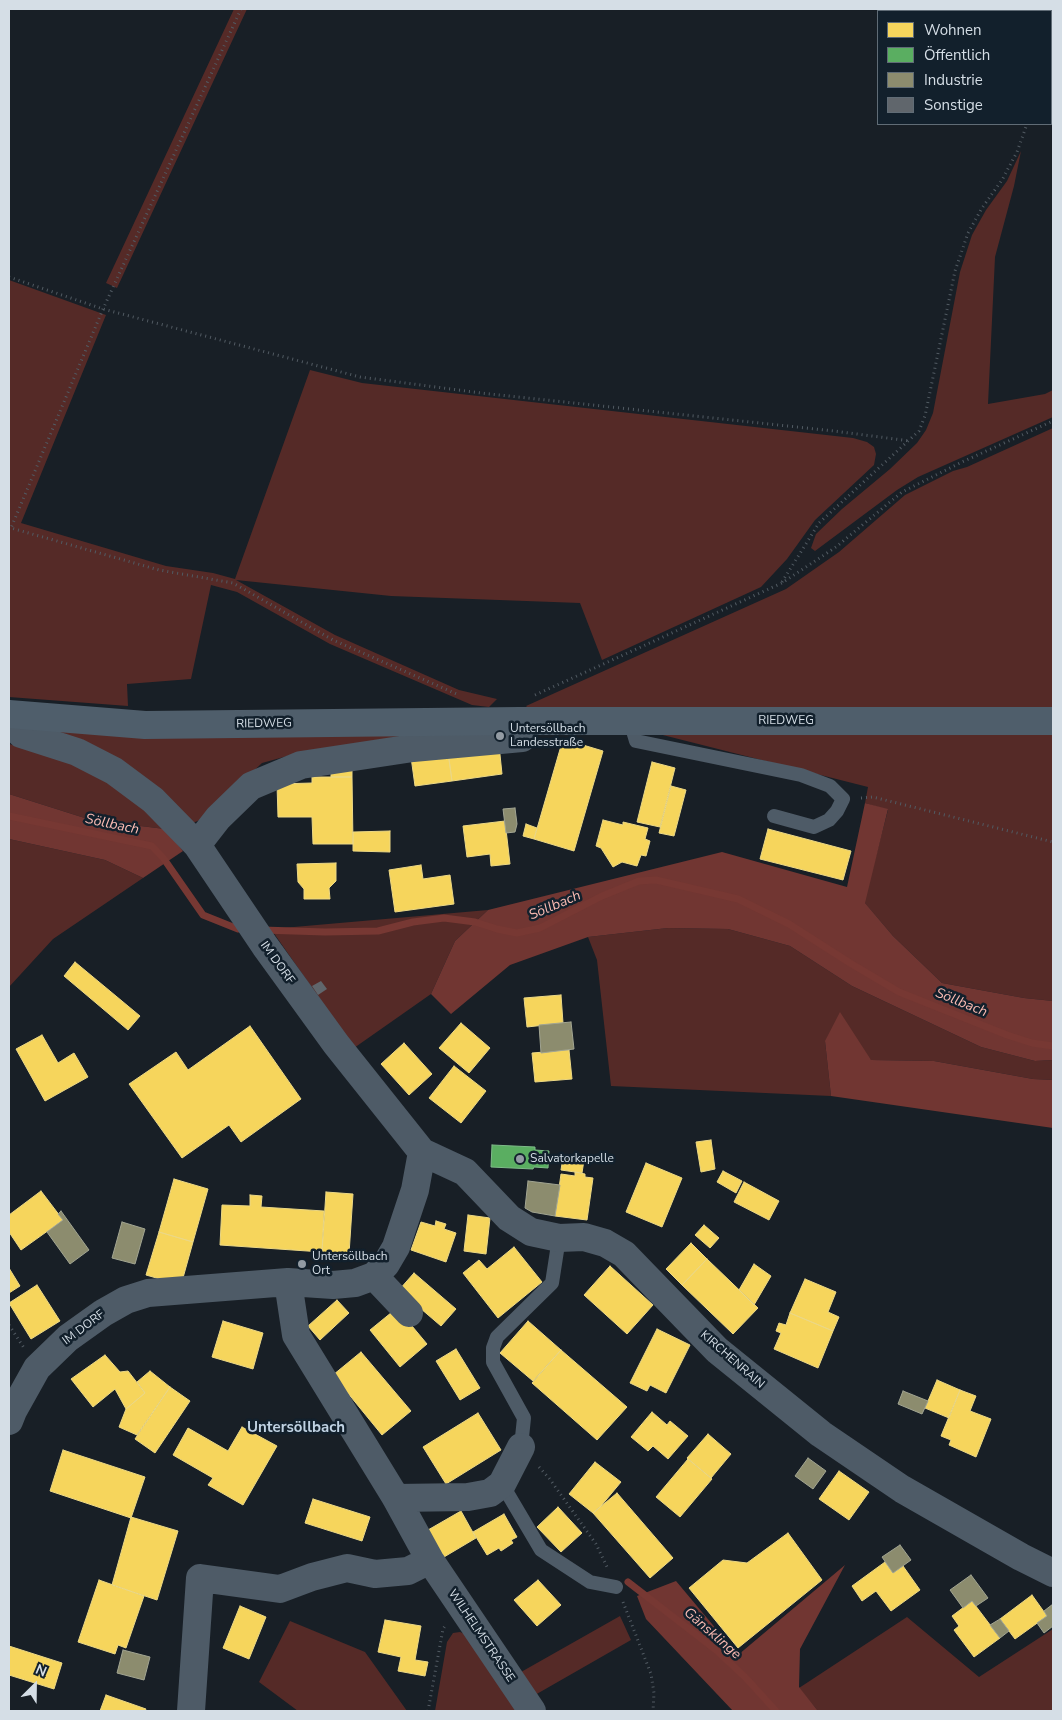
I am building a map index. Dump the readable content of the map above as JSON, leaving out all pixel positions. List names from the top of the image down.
{
  "streets": {
    "main road": ["RIEDWEG"],
    "street": ["IM DORF", "KIRCHENRAIN", "WILHELMSTRASSE"]
  },
  "crossings": [
    ["IM DORF", "KIRCHENRAIN"],
    ["IM DORF", "WILHELMSTRASSE"]
  ],
  "districts": ["Untersöllbach"],
  "water": ["Söllbach", "Gänsklinge"],
  "places": ["Untersöllbach Landesstraße", "Salvatorkapelle", "Untersöllbach Ort"],
  "legend": [
    "Wohnen",
    "Öffentlich",
    "Industrie",
    "Sonstige"
  ],
  "north": "top right"
}
